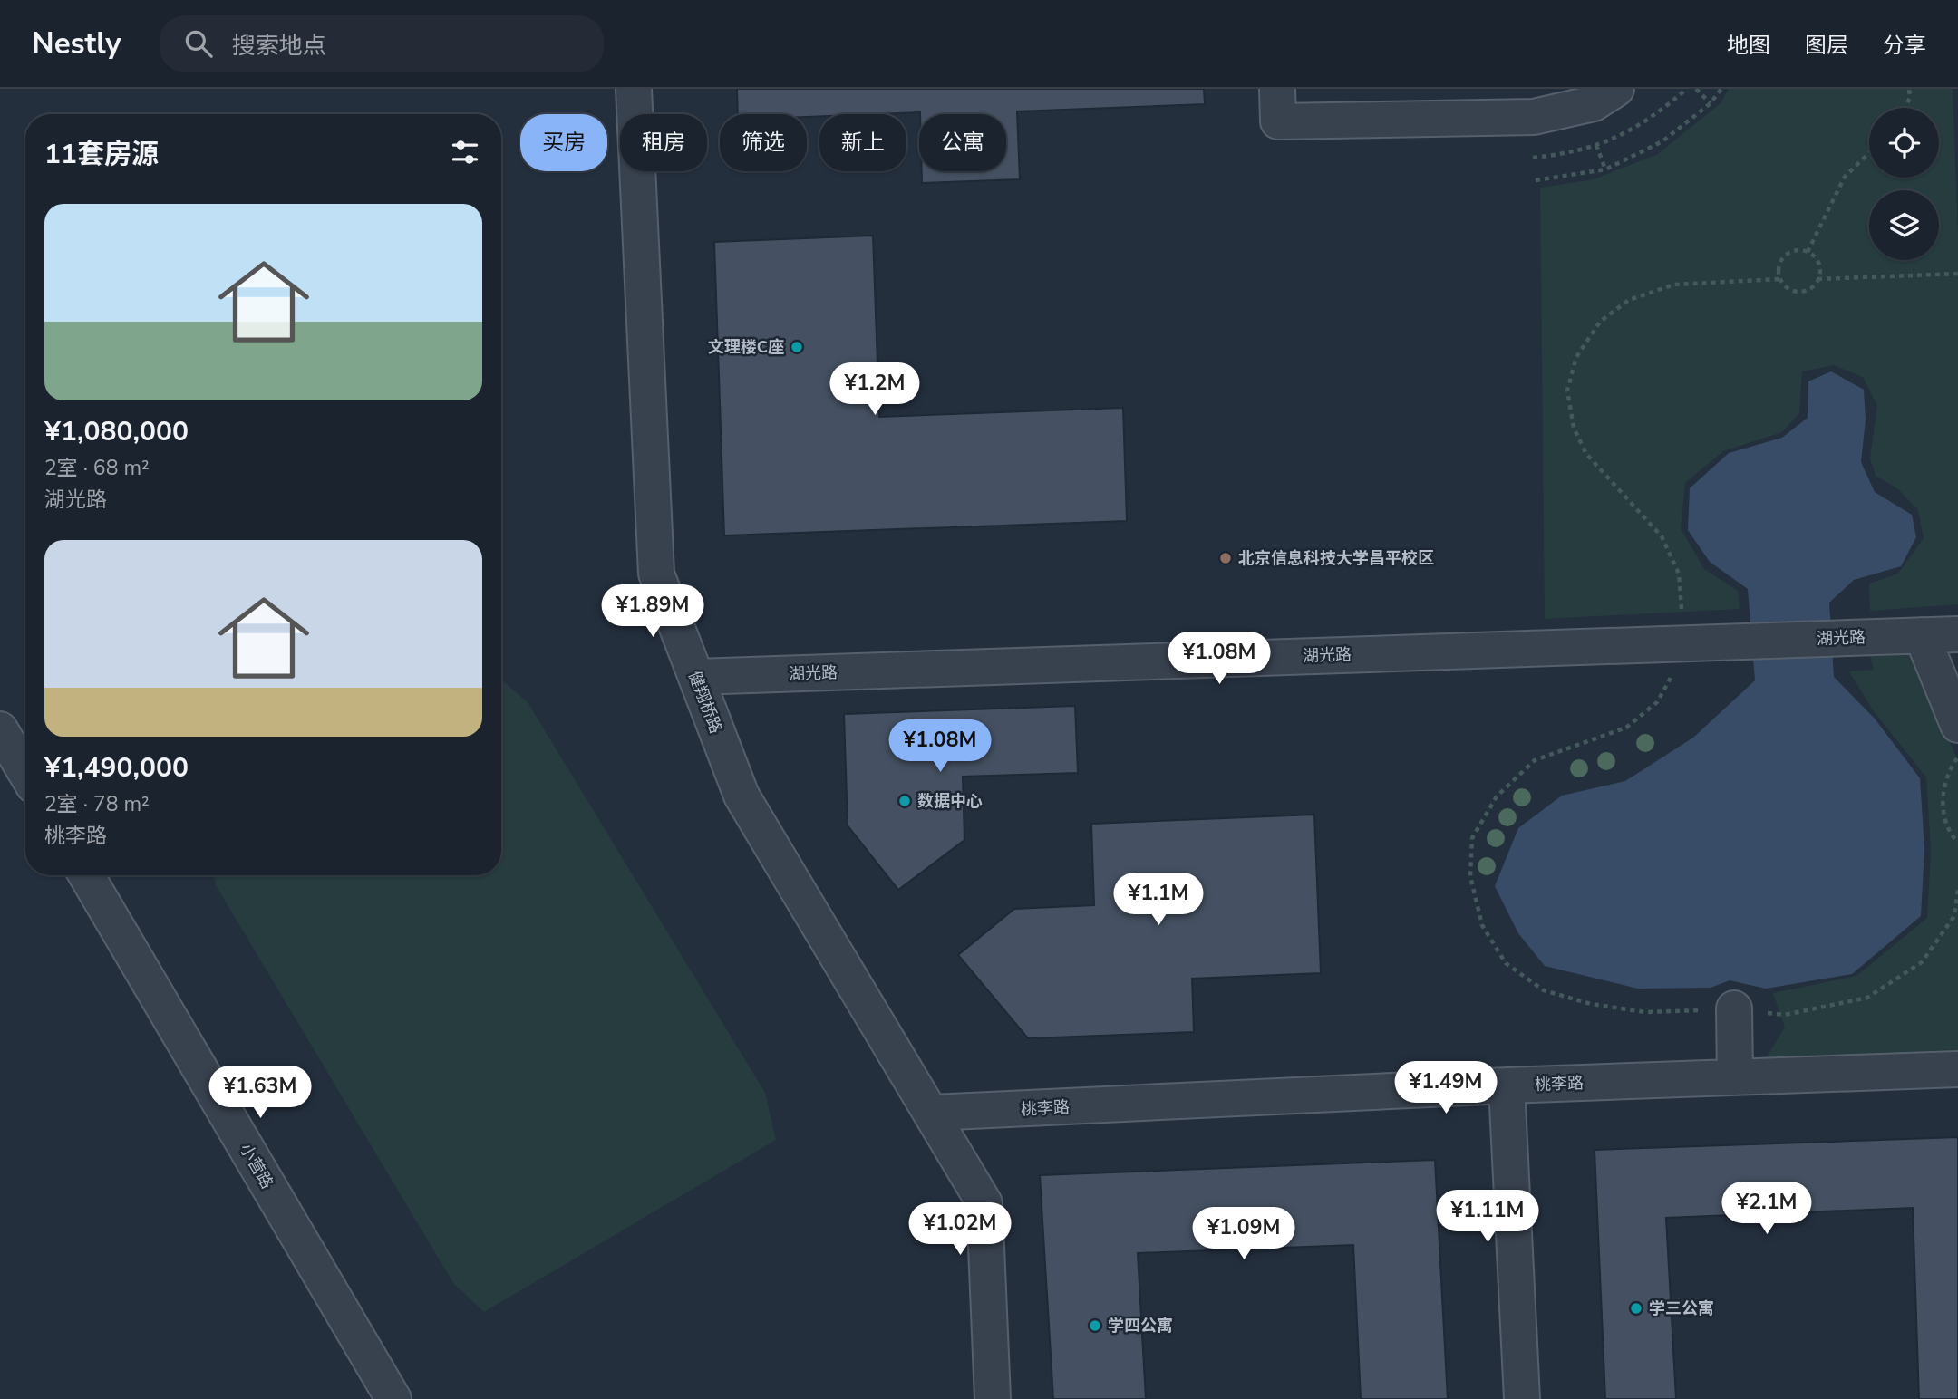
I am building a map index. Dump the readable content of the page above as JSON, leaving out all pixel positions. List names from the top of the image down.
{
  "streets": {
    "street": [
      "湖光路",
      "健翔桥路",
      "桃李路",
      "小营路"
    ]
  },
  "crossings": [
    ["湖光路", "健翔桥路"],
    ["健翔桥路", "桃李路"]
  ],
  "places": [
    "文理楼C座",
    "北京信息科技大学昌平校区",
    "数据中心",
    "学三公寓",
    "学四公寓"
  ],
  "page": {
    "header": "Nestly",
    "search": "搜索地点",
    "nav": ["地图", "图层", "分享"],
    "chip": [
      "买房",
      "租房",
      "筛选",
      "新上",
      "公寓"
    ],
    "heading": "11套房源",
    "list": [
      {
        "name": "¥1,080,000",
        "note": "2室 · 68 m² · 湖光路"
      },
      {
        "name": "¥1,490,000",
        "note": "2室 · 78 m² · 桃李路"
      }
    ],
    "price": [
      "¥1.2M",
      "¥1.89M",
      "¥1.08M",
      "¥1.08M",
      "¥1.1M",
      "¥1.49M",
      "¥1.63M",
      "¥2.1M",
      "¥1.11M",
      "¥1.02M",
      "¥1.09M"
    ]
  }
}
